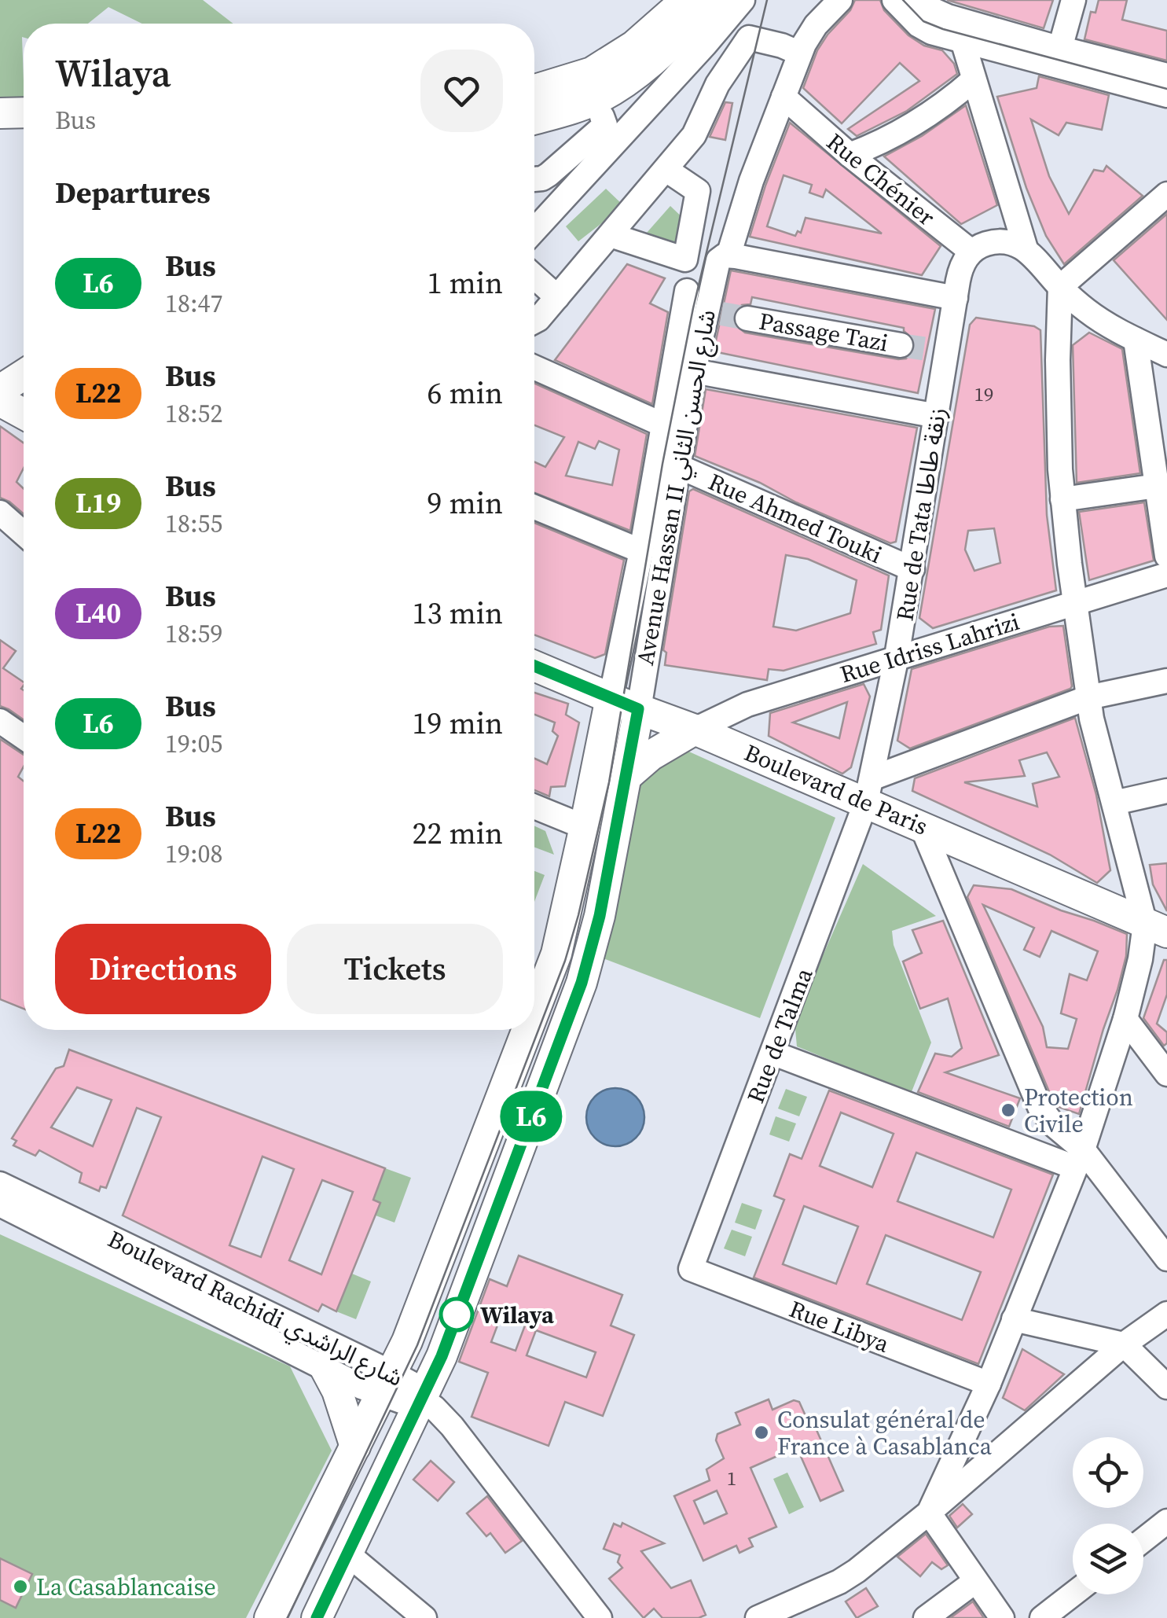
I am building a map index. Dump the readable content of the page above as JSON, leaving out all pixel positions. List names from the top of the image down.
{
  "streets": {
    "main road": ["Avenue Hassan II شارع الحسن الثاني", "Boulevard de Paris"],
    "street": [
      "Rue Chénier",
      "Passage Tazi",
      "Rue de Tata زنقة طاطا",
      "Rue Ahmed Touki",
      "Rue Idriss Lahrizi",
      "Rue de Talma",
      "Boulevard Rachidi شارع الراشدي",
      "Rue Libya"
    ]
  },
  "crossings": [
    ["Rue Chénier", "Rue de Tata زنقة طاطا"],
    ["Avenue Hassan II شارع الحسن الثاني", "Rue Ahmed Touki"],
    ["Avenue Hassan II شارع الحسن الثاني", "Boulevard de Paris"],
    ["Avenue Hassan II شارع الحسن الثاني", "Boulevard Rachidi شارع الراشدي"],
    ["Rue de Tata زنقة طاطا", "Rue Ahmed Touki"],
    ["Rue de Tata زنقة طاطا", "Rue Idriss Lahrizi"],
    ["Rue de Tata زنقة طاطا", "Boulevard de Paris"],
    ["Rue de Tata زنقة طاطا", "Rue de Talma"],
    ["Rue Idriss Lahrizi", "Boulevard de Paris"],
    ["Boulevard de Paris", "Rue de Talma"],
    ["Rue de Talma", "Rue Libya"]
  ],
  "places": [
    "Protection Civile",
    "Wilaya",
    "Consulat général de France à Casablanca",
    "La Casablancaise"
  ],
  "lines": ["bus line L6"],
  "house_numbers": ["19", "1"],
  "page": {
    "on_map": "L6",
    "heading": [
      ["Wilaya", "Bus"],
      "Departures"
    ],
    "list": [
      {
        "mark": "L6",
        "name": "Bus",
        "note": "18:47",
        "value": "1 min"
      },
      {
        "mark": "L22",
        "name": "Bus",
        "note": "18:52",
        "value": "6 min"
      },
      {
        "mark": "L19",
        "name": "Bus",
        "note": "18:55",
        "value": "9 min"
      },
      {
        "mark": "L40",
        "name": "Bus",
        "note": "18:59",
        "value": "13 min"
      },
      {
        "mark": "L6",
        "name": "Bus",
        "note": "19:05",
        "value": "19 min"
      },
      {
        "mark": "L22",
        "name": "Bus",
        "note": "19:08",
        "value": "22 min"
      }
    ],
    "buttons": ["Directions", "Tickets"]
  }
}
